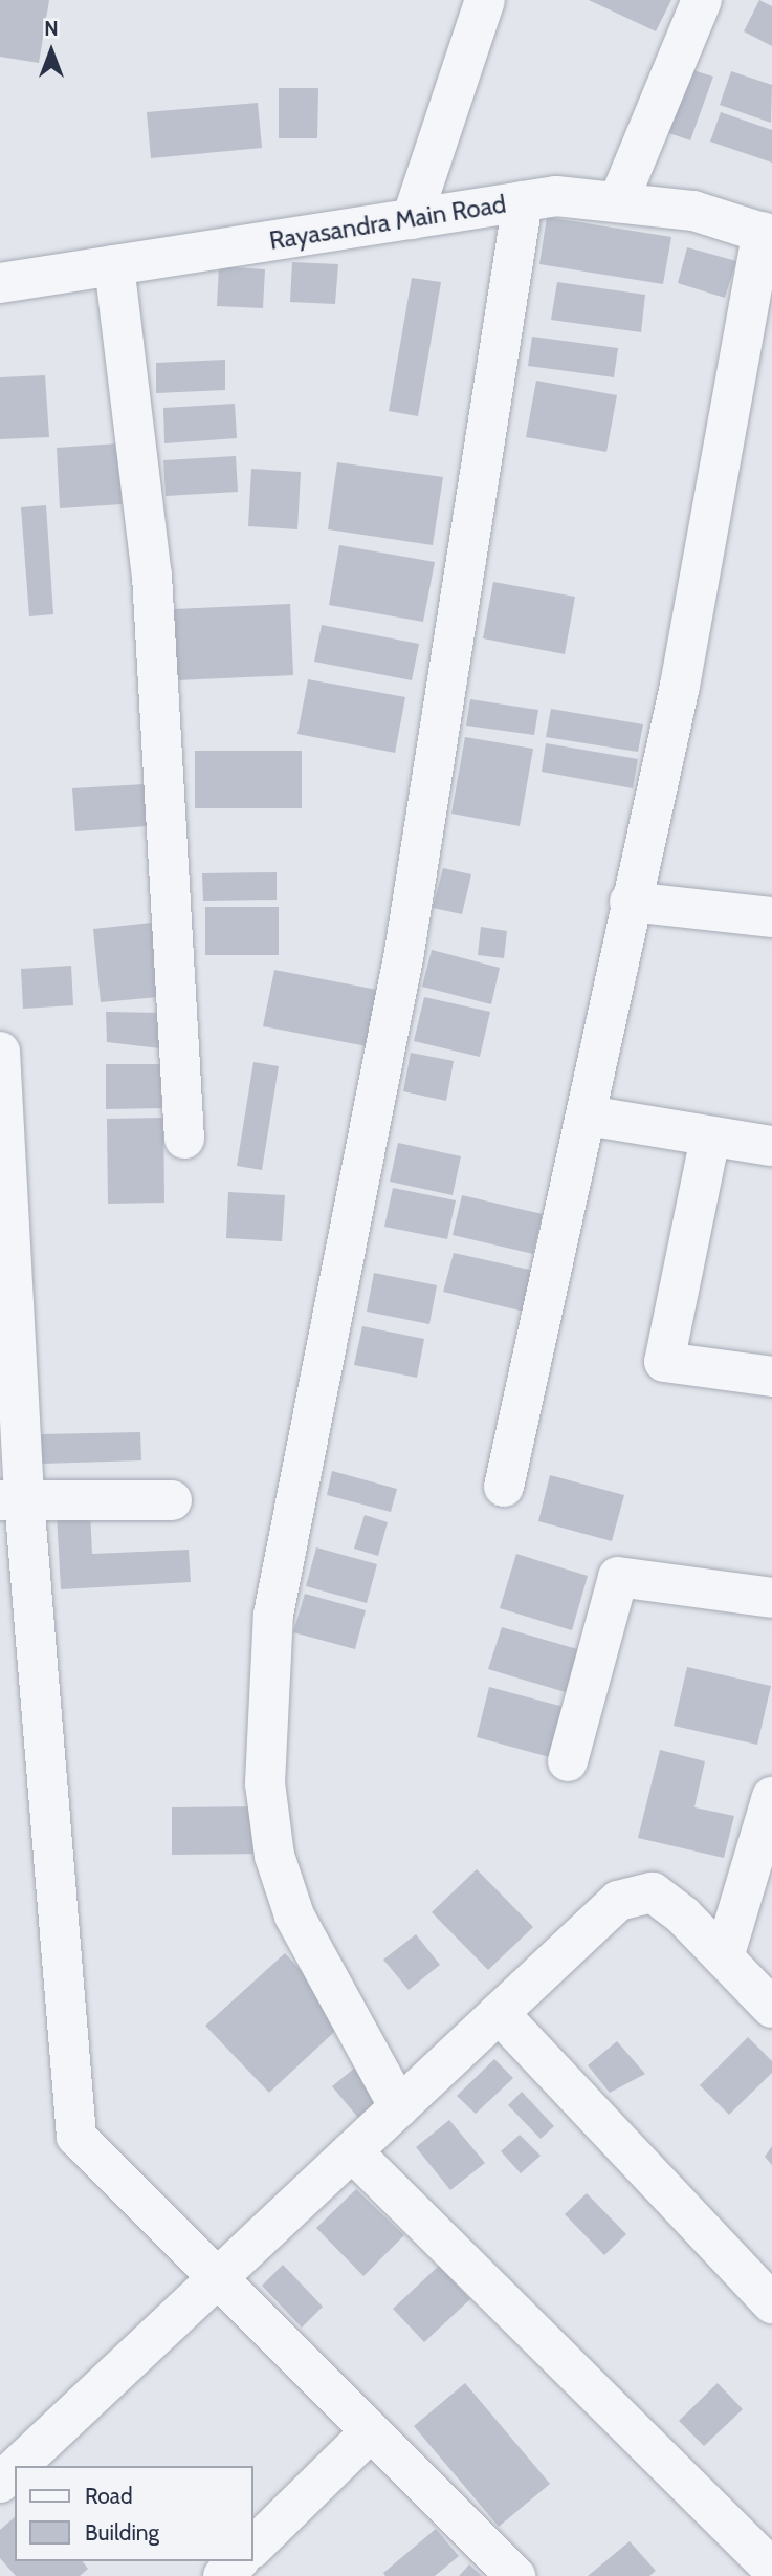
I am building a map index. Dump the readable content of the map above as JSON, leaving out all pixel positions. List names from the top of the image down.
{
  "streets": {
    "street": ["Rayasandra Main Road"]
  },
  "legend": ["Road", "Building"],
  "north": "top"
}
